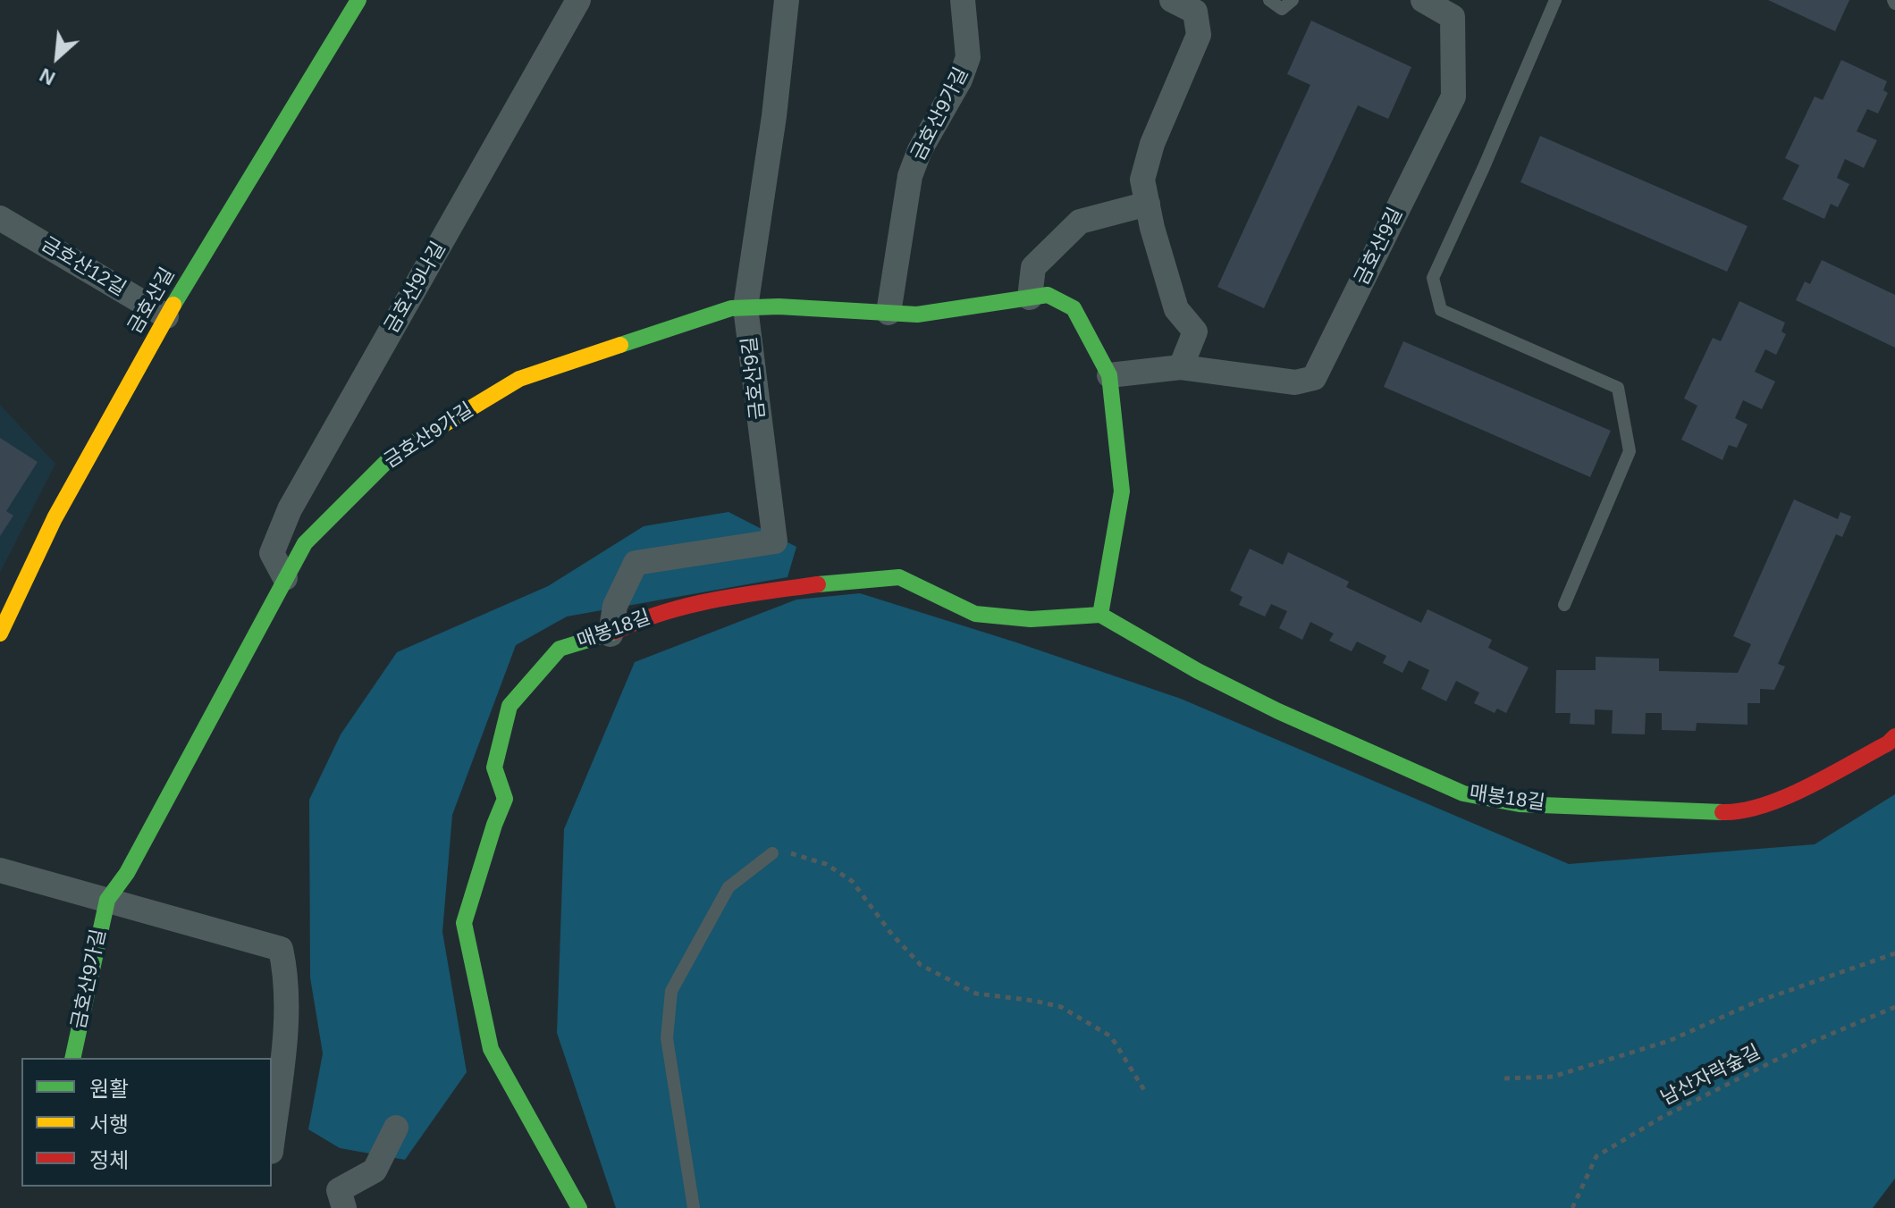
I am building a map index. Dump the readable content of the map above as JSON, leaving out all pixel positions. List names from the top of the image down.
{
  "streets": {
    "street": [
      "금호산9가길",
      "금호산9길",
      "금호산12길",
      "금호산9나길",
      "금호산길",
      "매봉18길"
    ],
    "path": ["남산자락숲길"]
  },
  "crossings": [
    ["금호산9가길", "금호산9길"],
    ["금호산9가길", "금호산9나길"],
    ["금호산9길", "매봉18길"],
    ["금호산12길", "금호산길"]
  ],
  "legend": ["원활", "서행", "정체"],
  "north": "bottom left"
}
